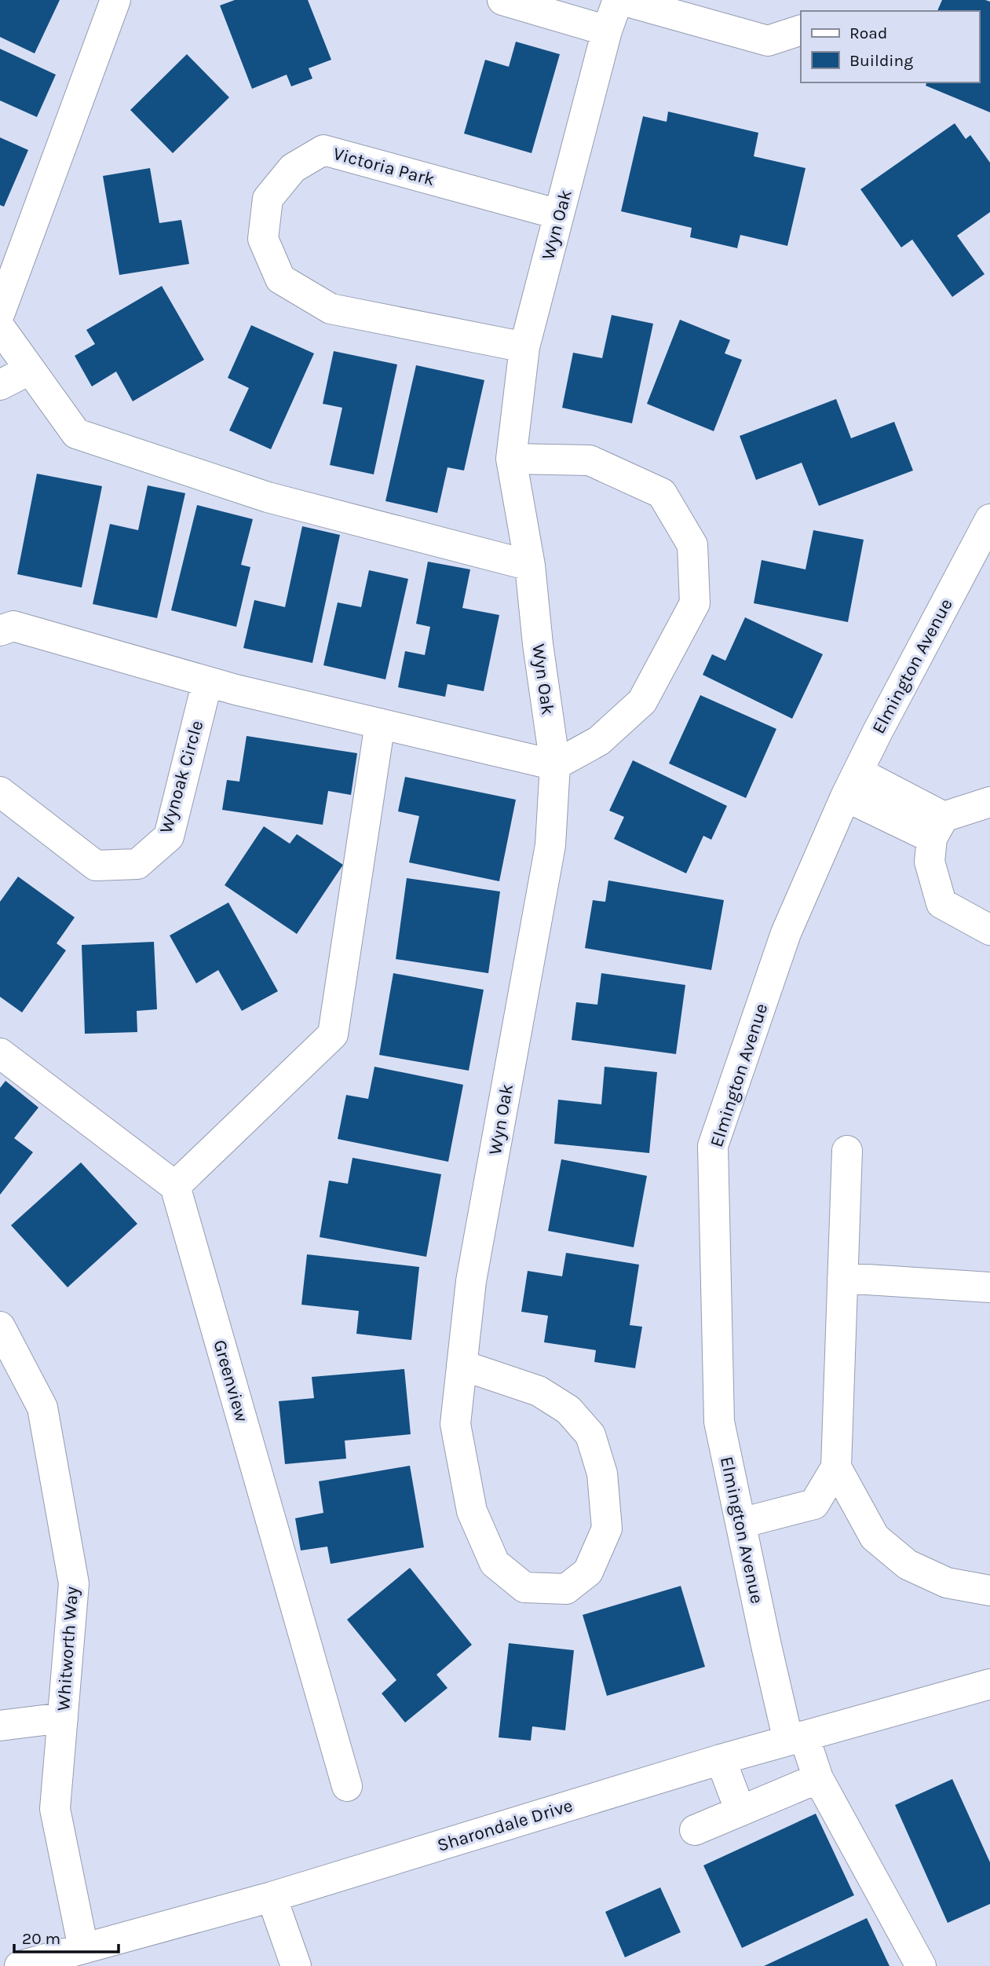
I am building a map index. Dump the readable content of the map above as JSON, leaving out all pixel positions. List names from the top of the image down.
{
  "streets": {
    "street": [
      "Victoria Park",
      "Wyn Oak",
      "Elmington Avenue",
      "Wynoak Circle",
      "Greenview",
      "Whitworth Way",
      "Sharondale Drive"
    ]
  },
  "crossings": [
    ["Victoria Park", "Wyn Oak"],
    ["Elmington Avenue", "Sharondale Drive"],
    ["Whitworth Way", "Sharondale Drive"]
  ],
  "legend": ["Road", "Building"],
  "scale_bar": "20 m"
}
